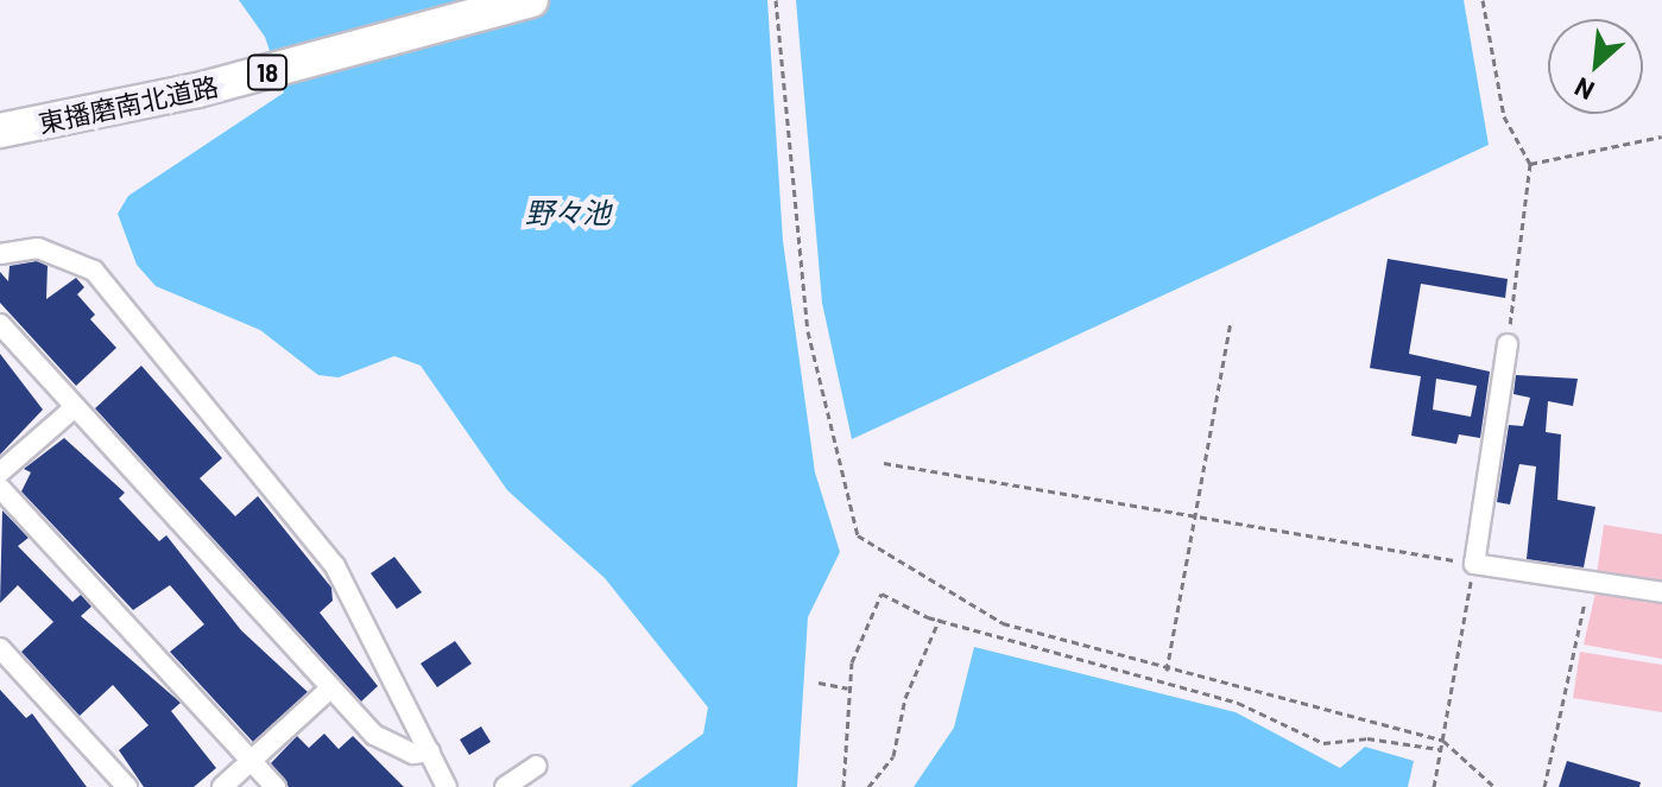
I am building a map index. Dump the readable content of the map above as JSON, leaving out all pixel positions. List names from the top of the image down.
{
  "streets": {
    "highway": ["18", "東播磨南北道路"]
  },
  "water": ["野々池"],
  "north": "bottom left"
}
